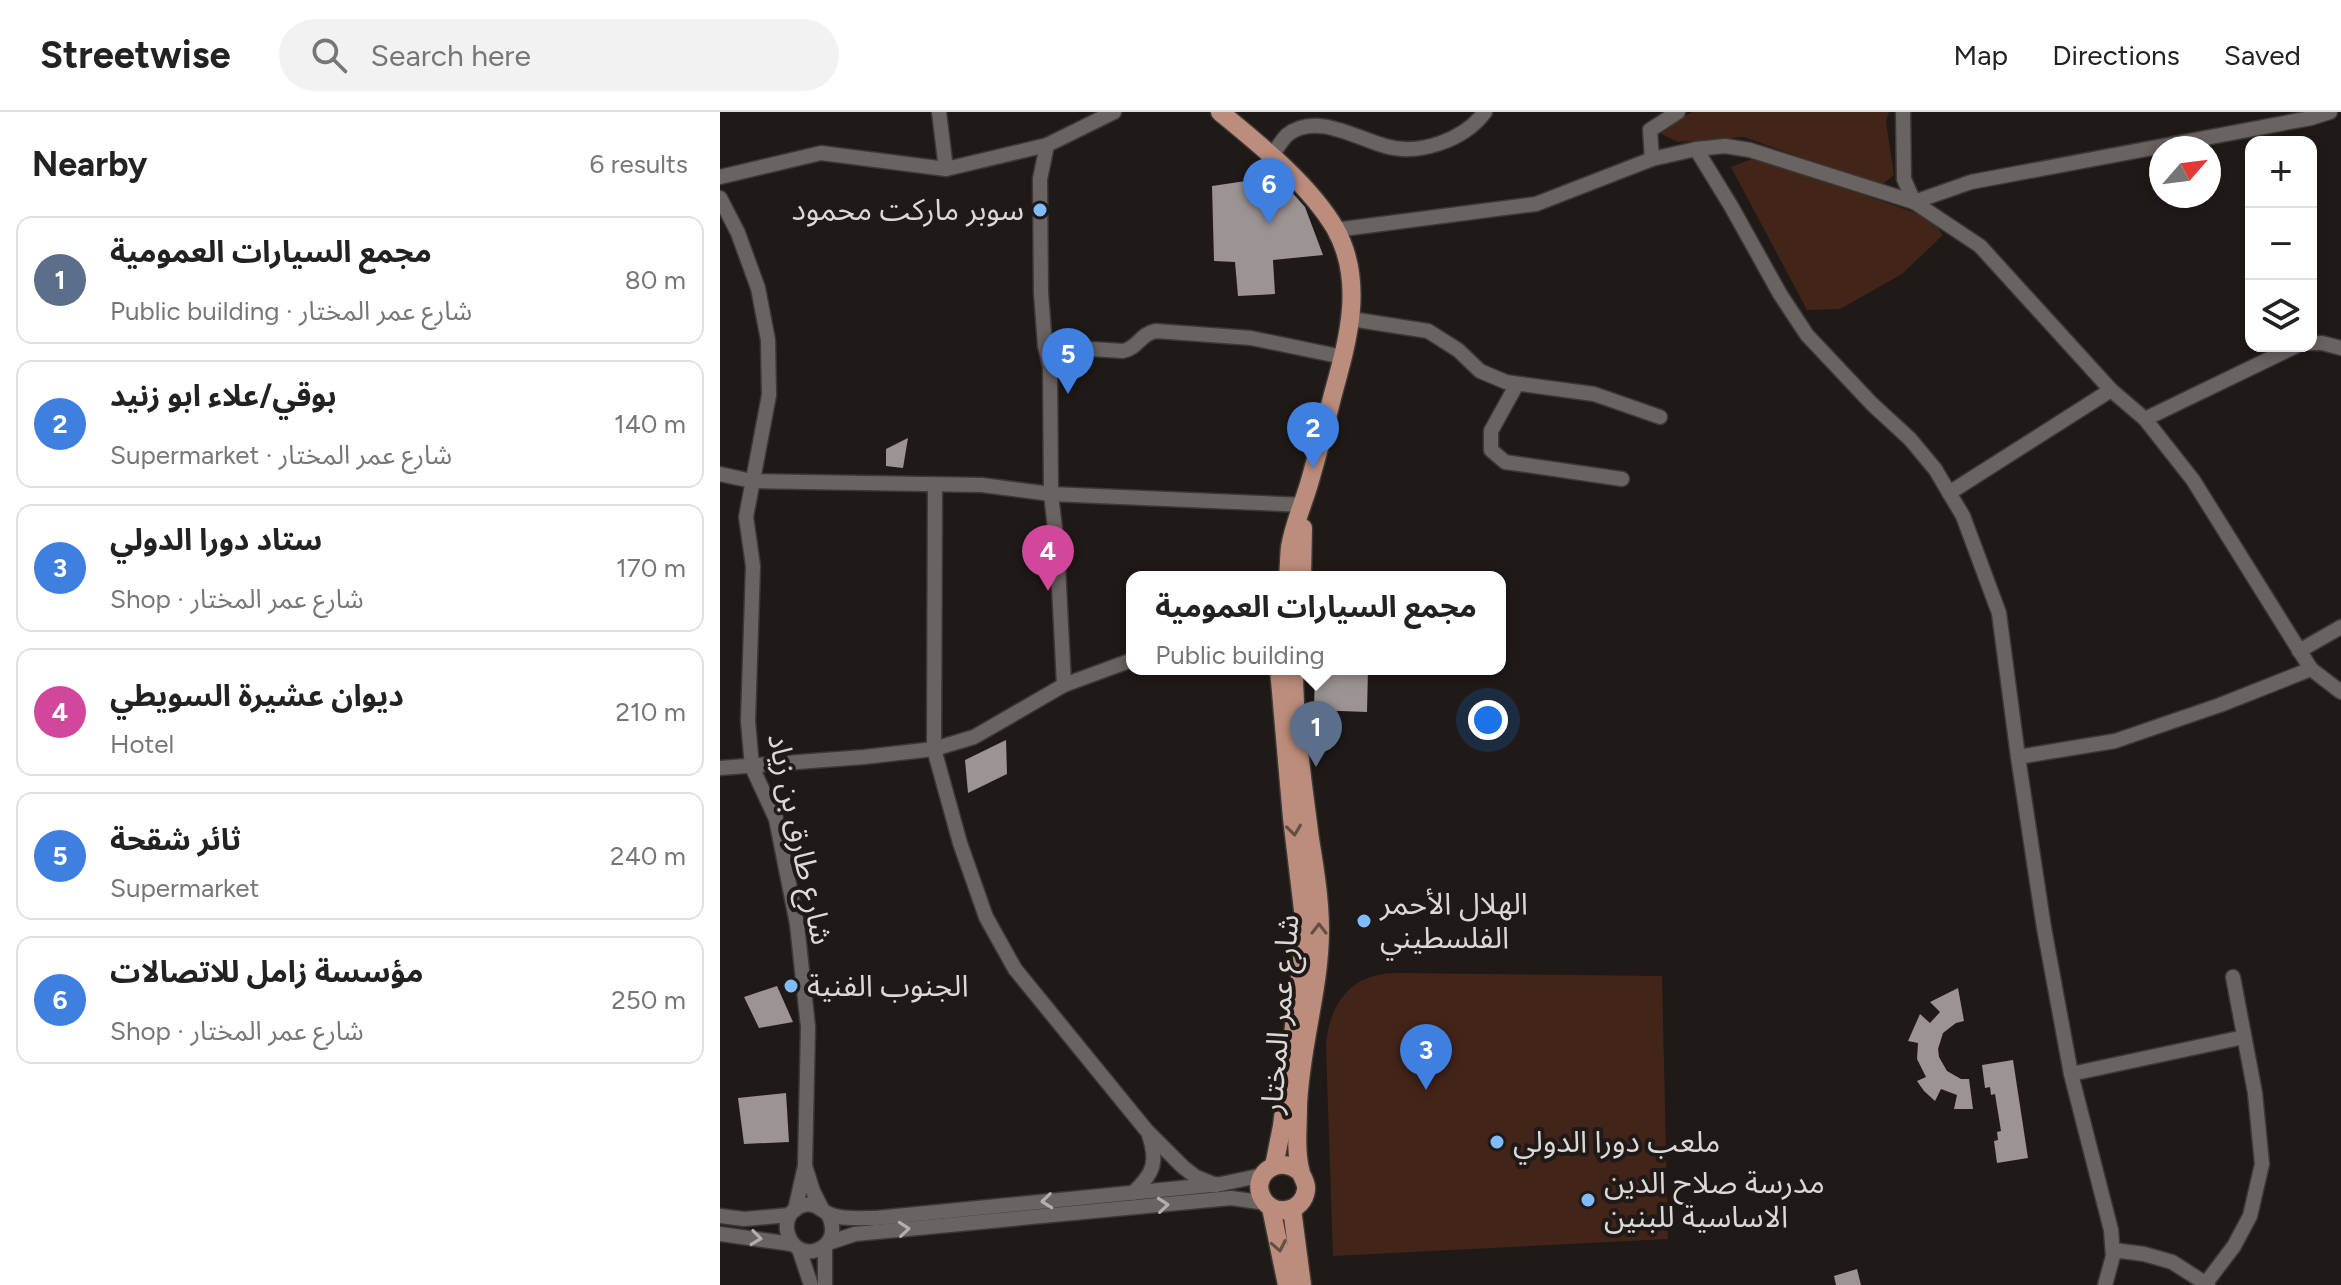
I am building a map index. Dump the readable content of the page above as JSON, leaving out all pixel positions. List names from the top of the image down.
{
  "streets": {
    "main road": ["شارع عمر المختار"],
    "street": ["شارع طارق بن زياد"]
  },
  "places": [
    "سوبر ماركت محمود",
    "الهلال الأحمر الفلسطيني",
    "الجنوب الفنية",
    "ملعب دورا الدولي",
    "مدرسة صلاح الدين الاساسية للبنين"
  ],
  "north": "top right",
  "page": {
    "header": "Streetwise",
    "search": "Search here",
    "nav": ["Map", "Directions", "Saved"],
    "heading": ["Nearby", "6 results"],
    "map_buttons": ["+", "−"],
    "pins": [
      "6",
      "5",
      "2",
      "4",
      "1",
      "3"
    ],
    "list": [
      {
        "mark": "1",
        "name": "مجمع السيارات العمومية",
        "note": "Public building · شارع عمر المختار",
        "value": "80 m"
      },
      {
        "mark": "2",
        "name": "بوقي/علاء ابو زنيد",
        "note": "Supermarket · شارع عمر المختار",
        "value": "140 m"
      },
      {
        "mark": "3",
        "name": "ستاد دورا الدولي",
        "note": "Shop · شارع عمر المختار",
        "value": "170 m"
      },
      {
        "mark": "4",
        "name": "ديوان عشيرة السويطي",
        "note": "Hotel",
        "value": "210 m"
      },
      {
        "mark": "5",
        "name": "ثائر شقحة",
        "note": "Supermarket",
        "value": "240 m"
      },
      {
        "mark": "6",
        "name": "مؤسسة زامل للاتصالات",
        "note": "Shop · شارع عمر المختار",
        "value": "250 m"
      }
    ],
    "popup": ["مجمع السيارات العمومية", "Public building"]
  }
}
